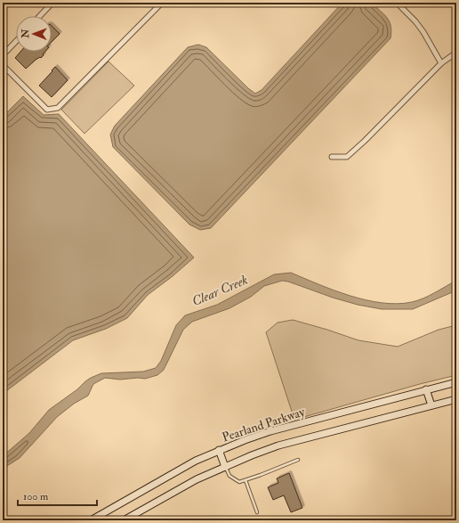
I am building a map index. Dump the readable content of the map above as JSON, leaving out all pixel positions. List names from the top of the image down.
{
  "streets": {
    "main road": ["Pearland Parkway"]
  },
  "water": ["Clear Creek"],
  "scale_bar": "100 m",
  "north": "left"
}
